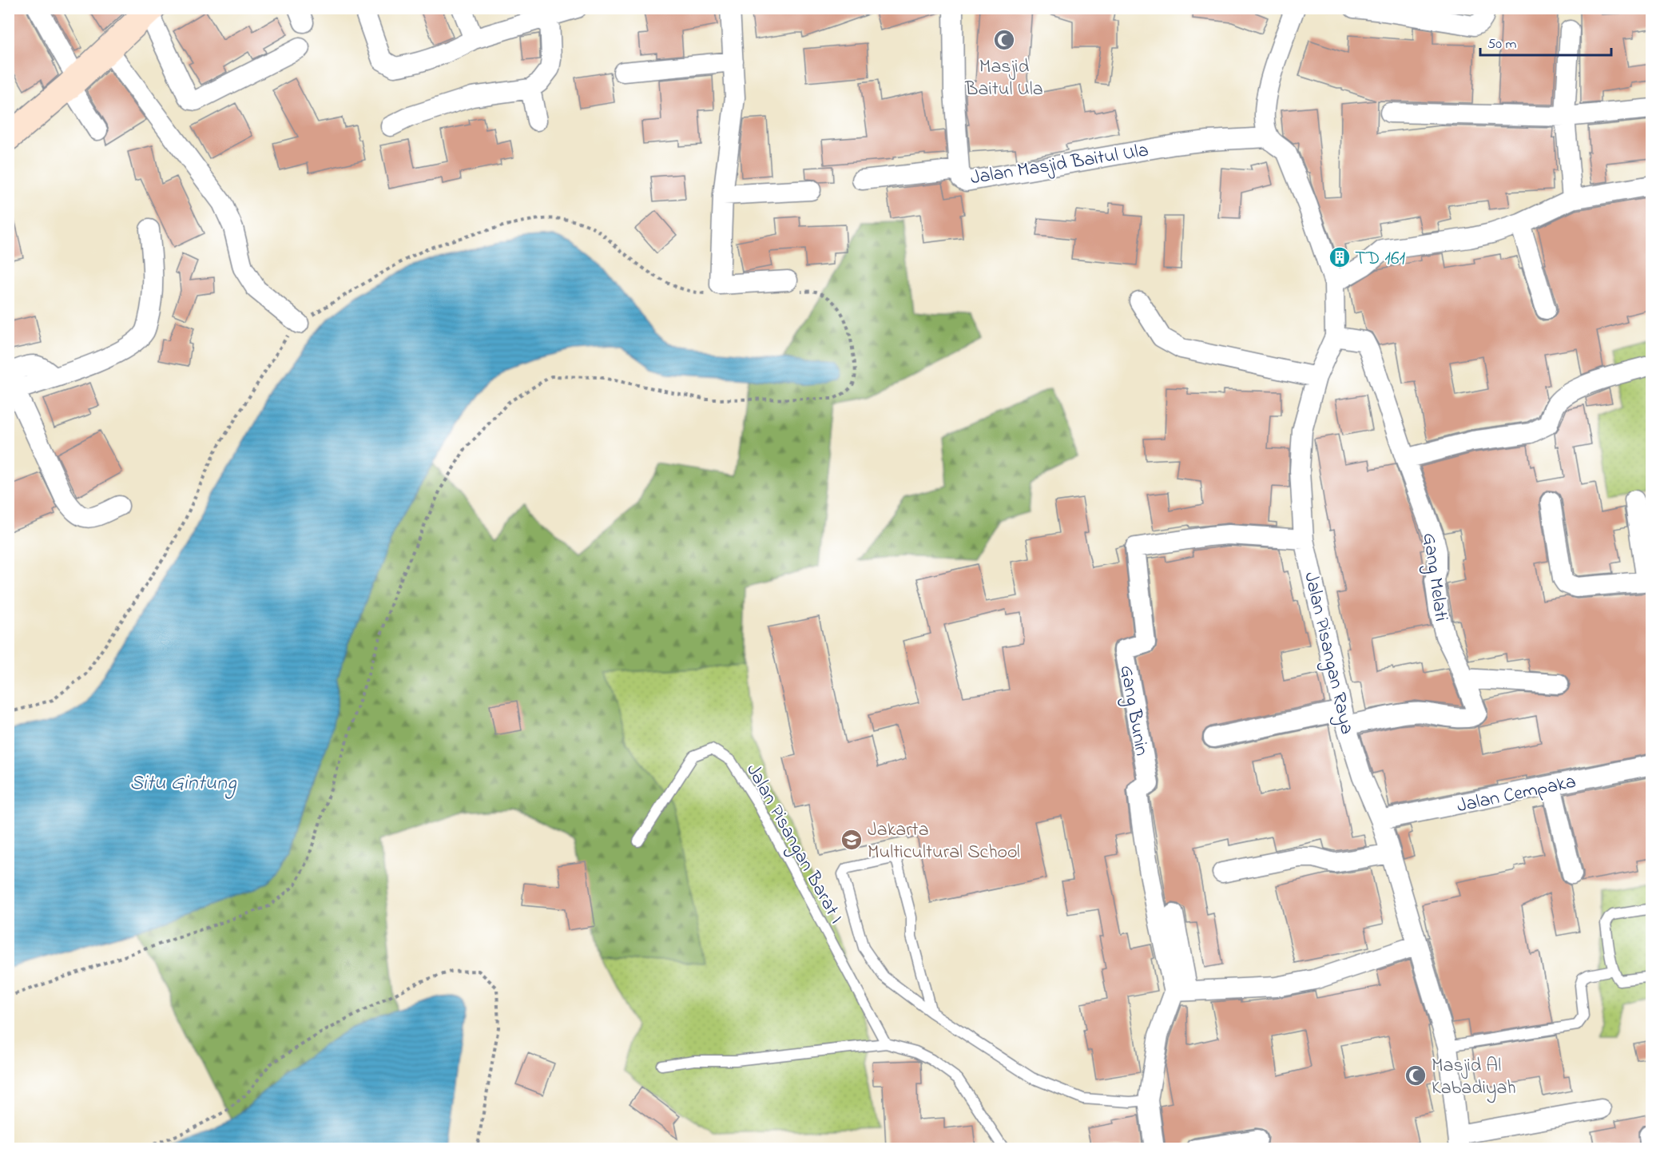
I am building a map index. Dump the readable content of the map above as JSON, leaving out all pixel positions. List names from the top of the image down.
{
  "streets": {
    "street": [
      "Jalan Masjid Baitul Ula",
      "Gang Melati",
      "Jalan Pisangan Raya",
      "Gang Bunin",
      "Jalan Cempaka"
    ],
    "lane": ["Jalan Pisangan Barat I"]
  },
  "crossings": [
    ["Gang Melati", "Jalan Pisangan Raya"],
    ["Jalan Pisangan Raya", "Gang Bunin"],
    ["Jalan Pisangan Raya", "Jalan Cempaka"]
  ],
  "water": ["Situ Gintung"],
  "places": {
    "mosque": ["Masjid Baitul Ula", "Masjid Al Kabadiyah"],
    "building": ["TD 161"],
    "school or university": ["Jakarta Multicultural School"]
  },
  "scale_bar": "50 m"
}
